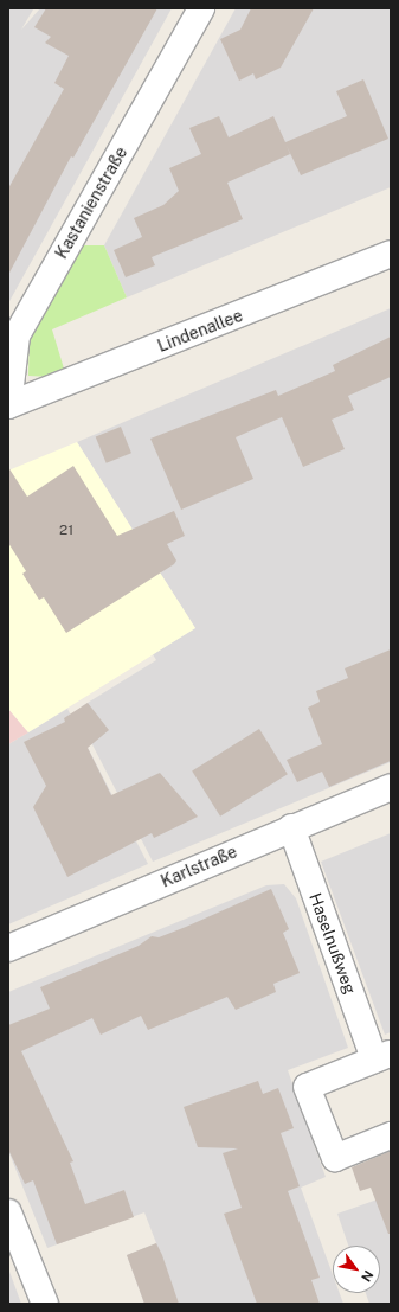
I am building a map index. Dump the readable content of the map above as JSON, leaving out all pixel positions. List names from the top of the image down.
{
  "streets": {
    "street": [
      "Kastanienstraße",
      "Lindenallee",
      "Karlstraße",
      "Haselnußweg"
    ]
  },
  "crossings": [
    ["Kastanienstraße", "Lindenallee"],
    ["Karlstraße", "Haselnußweg"]
  ],
  "house_numbers": ["21"],
  "north": "bottom right"
}
